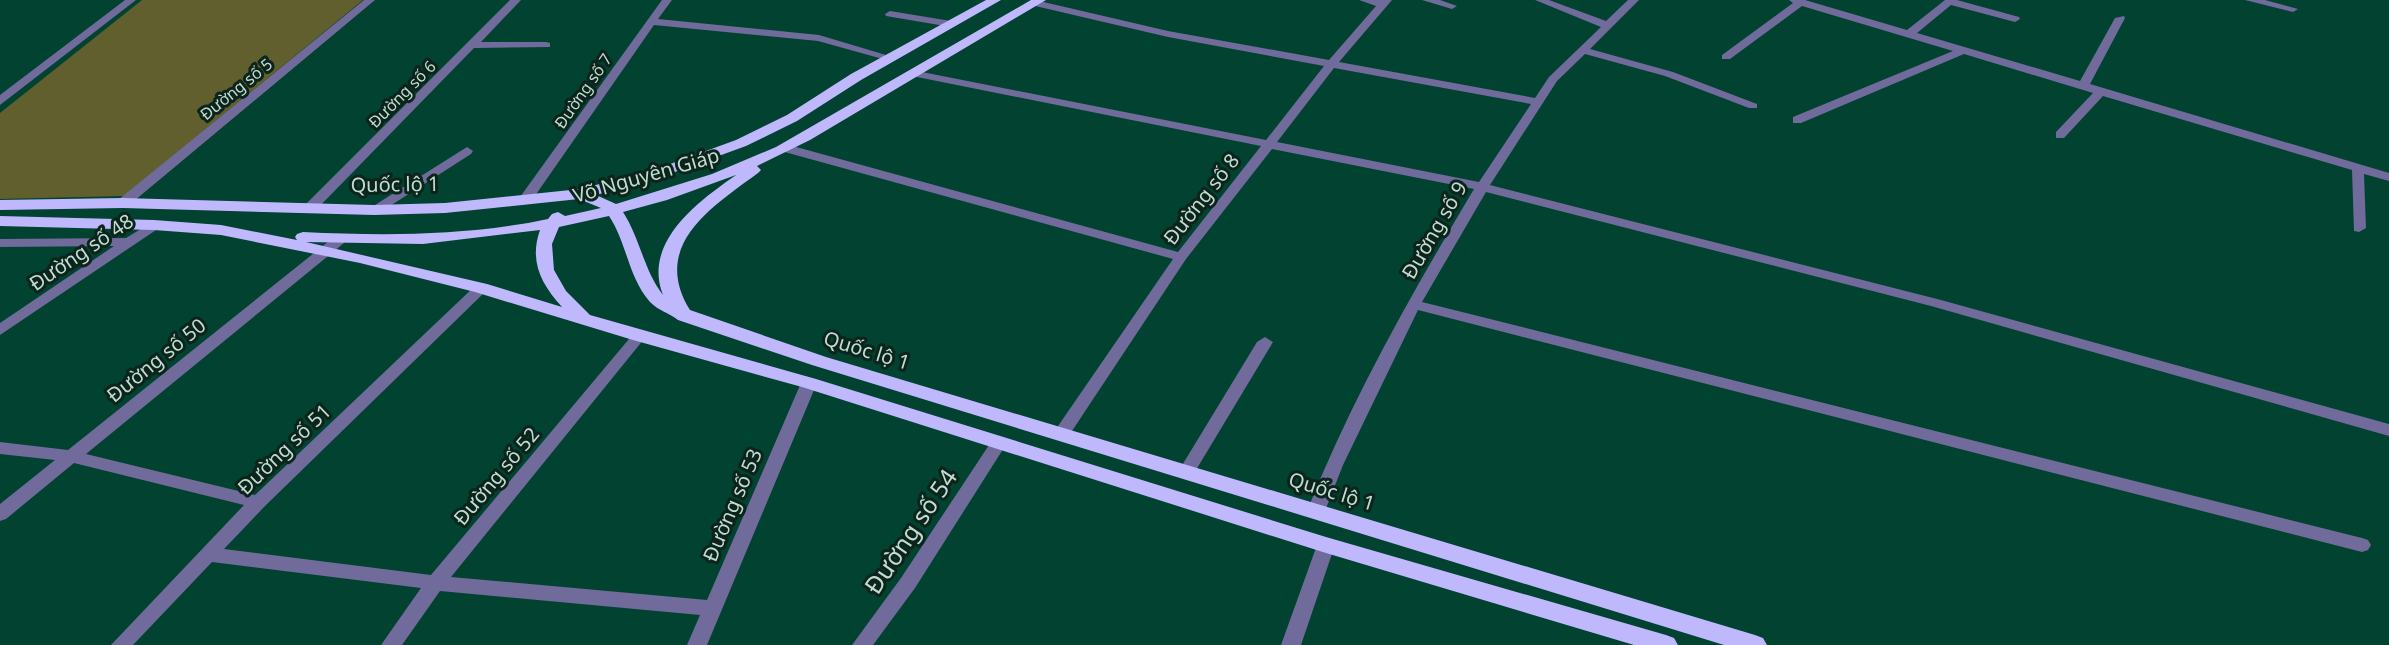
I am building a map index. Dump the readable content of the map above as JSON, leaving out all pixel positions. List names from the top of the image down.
{
  "streets": {
    "highway": ["Võ Nguyên Giáp", "Quốc lộ 1"],
    "street": [
      "Đường số 5",
      "Đường số 7",
      "Đường số 6",
      "Đường số 8",
      "Đường số 9",
      "Đường số 48",
      "Đường số 50",
      "Đường số 51",
      "Đường số 52",
      "Đường số 53",
      "Đường số 54"
    ]
  },
  "crossings": [
    ["Đường số 5", "Quốc lộ 1"],
    ["Đường số 7", "Quốc lộ 1"],
    ["Đường số 6", "Quốc lộ 1"],
    ["Võ Nguyên Giáp", "Quốc lộ 1"],
    ["Võ Nguyên Giáp", "Đường số 50"],
    ["Quốc lộ 1", "Đường số 8"],
    ["Quốc lộ 1", "Đường số 9"]
  ]
}
